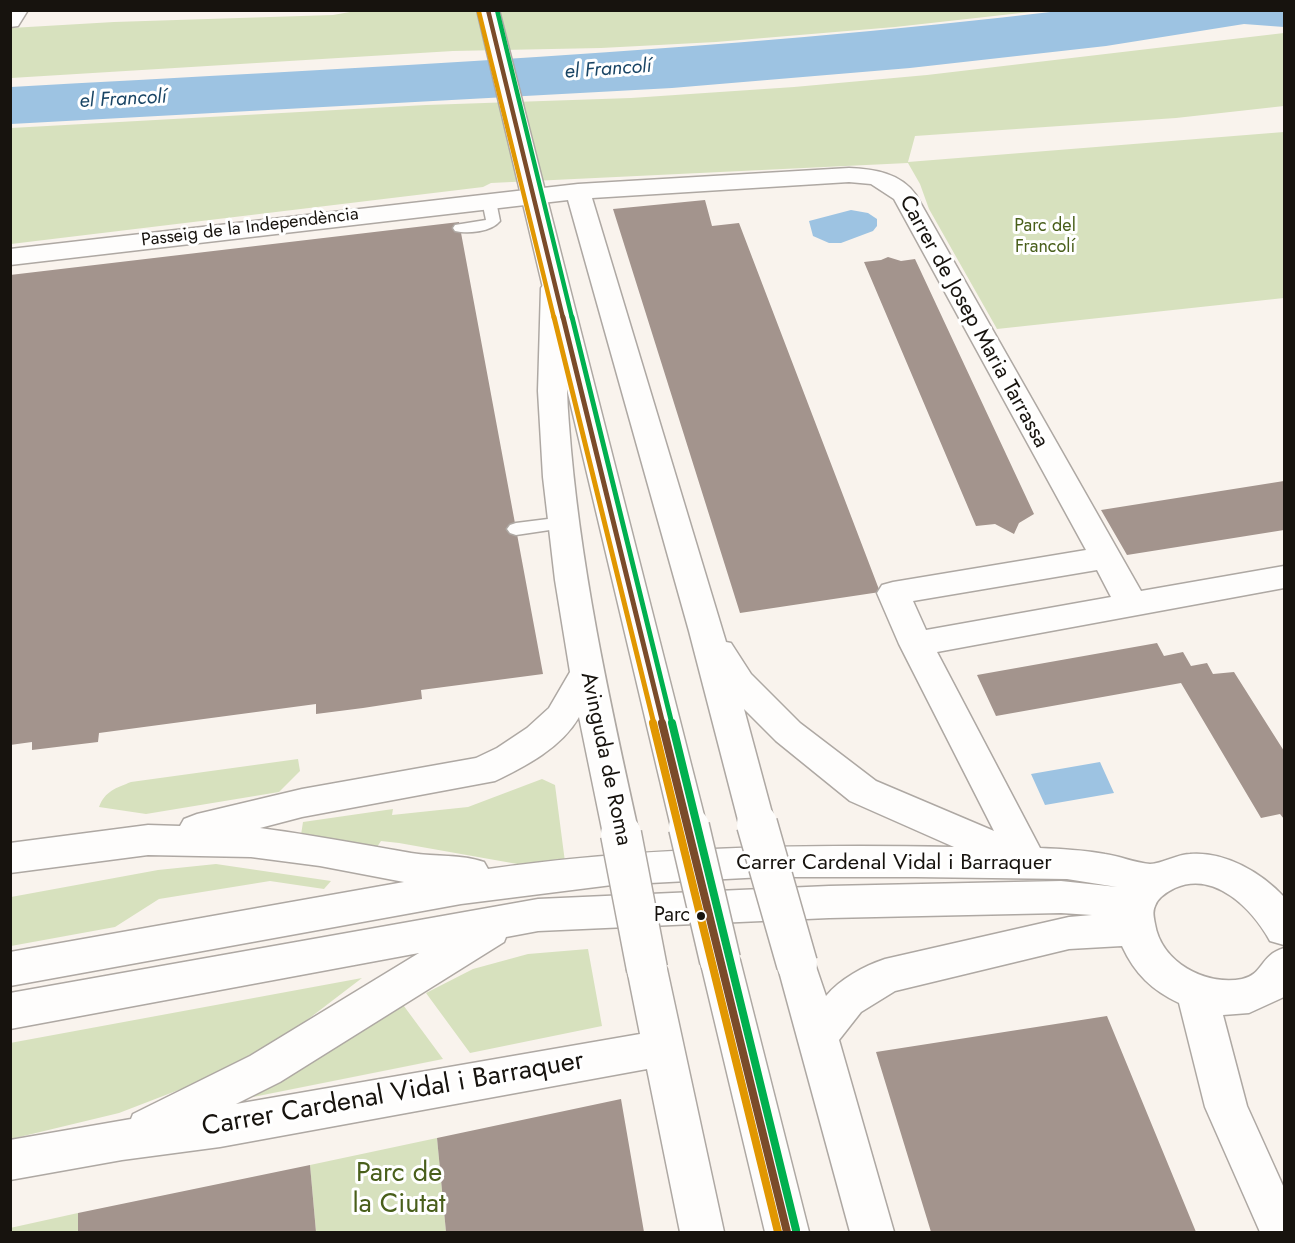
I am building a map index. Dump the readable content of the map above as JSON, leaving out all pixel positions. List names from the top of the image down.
{
  "streets": {
    "street": [
      "Passeig de la Independència",
      "Carrer de Josep Maria Tarrassa",
      "Avinguda de Roma",
      "Carrer Cardenal Vidal i Barraquer"
    ]
  },
  "crossings": [
    ["Passeig de la Independència", "Carrer de Josep Maria Tarrassa"],
    ["Passeig de la Independència", "Avinguda de Roma"],
    ["Carrer de Josep Maria Tarrassa", "Avinguda de Roma"],
    ["Avinguda de Roma", "Carrer Cardenal Vidal i Barraquer"]
  ],
  "water": ["el Francolí"],
  "parks": ["Parc del Francolí", "Parc de la Ciutat"],
  "places": ["Parc"]
}
